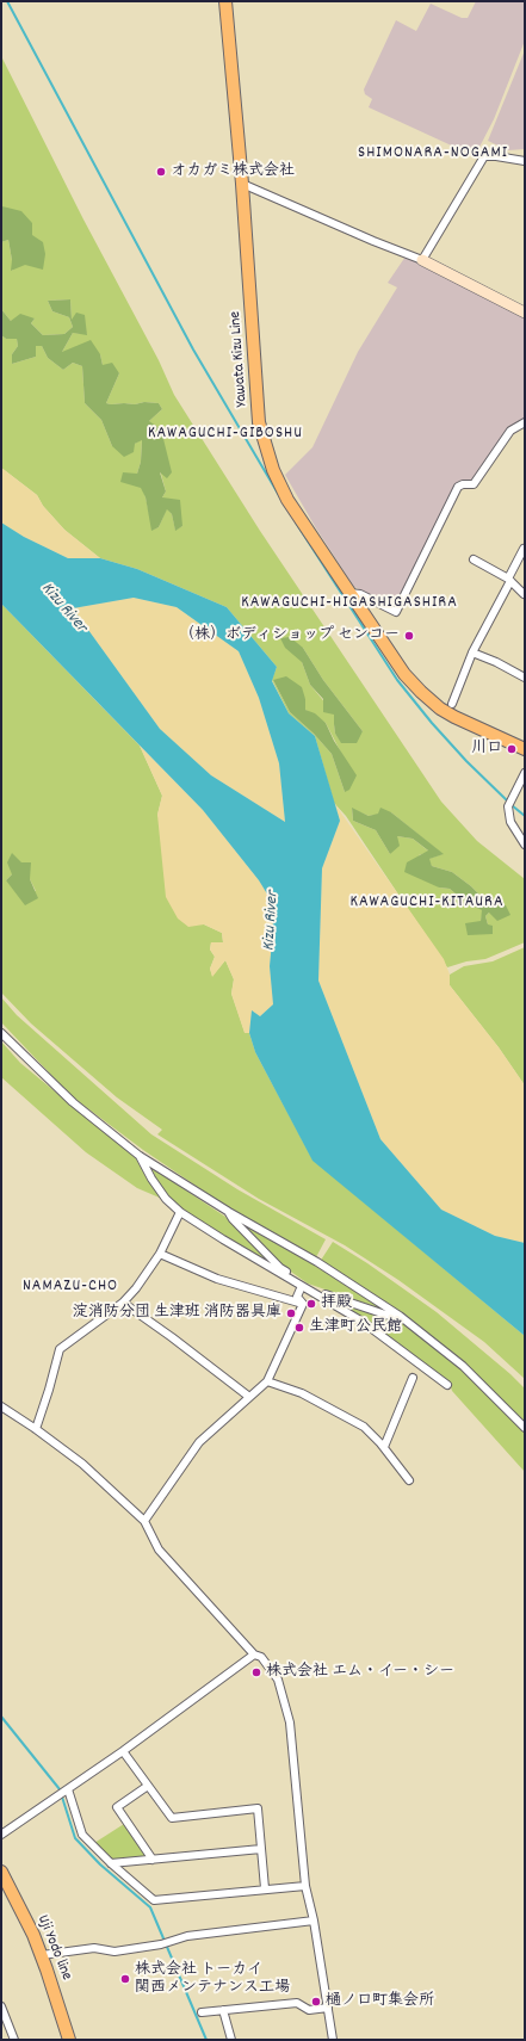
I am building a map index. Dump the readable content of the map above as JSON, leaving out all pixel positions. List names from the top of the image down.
{
  "streets": {
    "main road": ["Yawata Kizu Line", "Uji Yodo line"]
  },
  "districts": [
    "SHIMONARA-NOGAMI",
    "KAWAGUCHI-GIBOSHU",
    "KAWAGUCHI-HIGASHIGASHIRA",
    "KAWAGUCHI-KITAURA",
    "NAMAZU-CHO"
  ],
  "water": ["Kizu River"],
  "places": [
    "オカガミ株式会社",
    "（株）ボディショップ センコー",
    "川口",
    "拝殿",
    "淀消防分団 生津班 消防器具庫",
    "生津町公民館",
    "株式会社 エム・イー・シー",
    "株式会社 トーカイ 関西メンテナンス工場",
    "樋ノ口町集会所"
  ]
}
